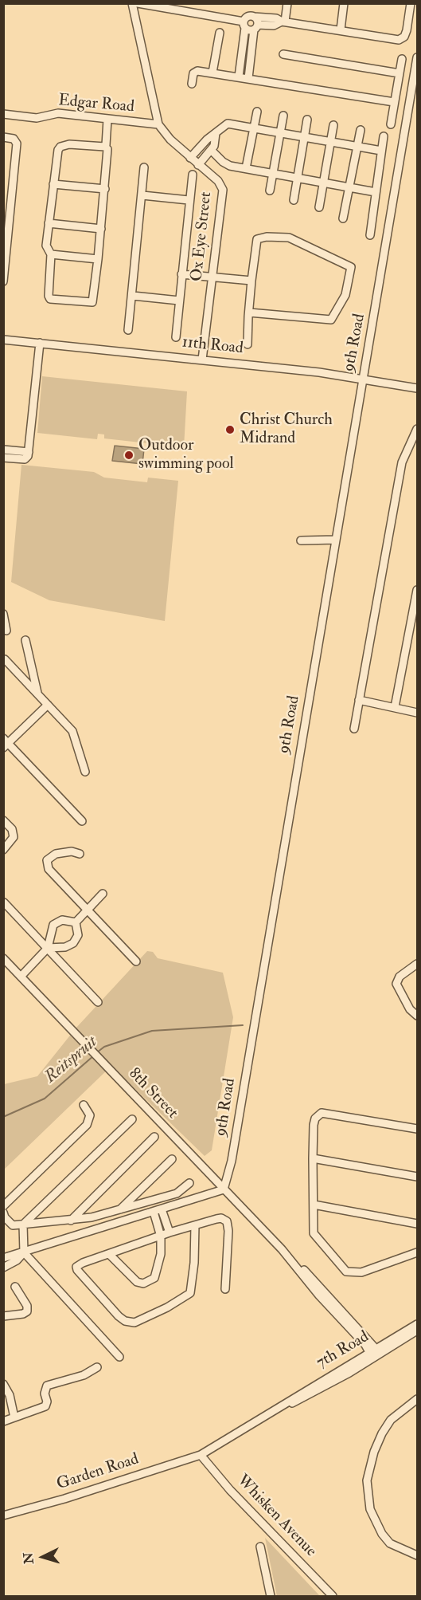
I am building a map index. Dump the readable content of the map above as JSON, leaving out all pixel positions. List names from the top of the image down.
{
  "streets": {
    "street": [
      "Edgar Road",
      "Ox Eye Street",
      "9th Road",
      "11th Road",
      "8th Street",
      "7th Road",
      "Garden Road",
      "Whisken Avenue"
    ]
  },
  "crossings": [
    ["Edgar Road", "Ox Eye Street"],
    ["Ox Eye Street", "11th Road"],
    ["9th Road", "11th Road"],
    ["9th Road", "8th Street"],
    ["8th Street", "7th Road"],
    ["7th Road", "Garden Road"],
    ["7th Road", "Whisken Avenue"],
    ["Garden Road", "Whisken Avenue"]
  ],
  "water": ["Reitspruit"],
  "places": ["Christ Church Midrand", "Outdoor swimming pool"],
  "north": "left"
}
